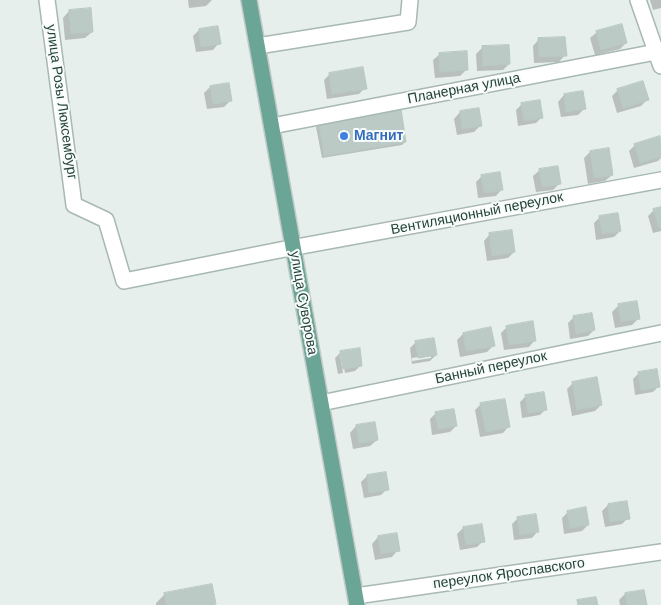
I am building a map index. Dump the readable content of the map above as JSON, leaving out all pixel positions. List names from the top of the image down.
{
  "streets": {
    "main road": ["улица Суворова"],
    "street": [
      "Планерная улица",
      "улица Розы Люксембург",
      "Вентиляционный переулок",
      "Банный переулок",
      "переулок Ярославского"
    ]
  },
  "crossings": [
    ["Планерная улица", "улица Суворова"],
    ["улица Розы Люксембург", "Вентиляционный переулок"],
    ["Вентиляционный переулок", "улица Суворова"],
    ["улица Суворова", "Банный переулок"],
    ["улица Суворова", "переулок Ярославского"]
  ],
  "places": ["Магнит"]
}
